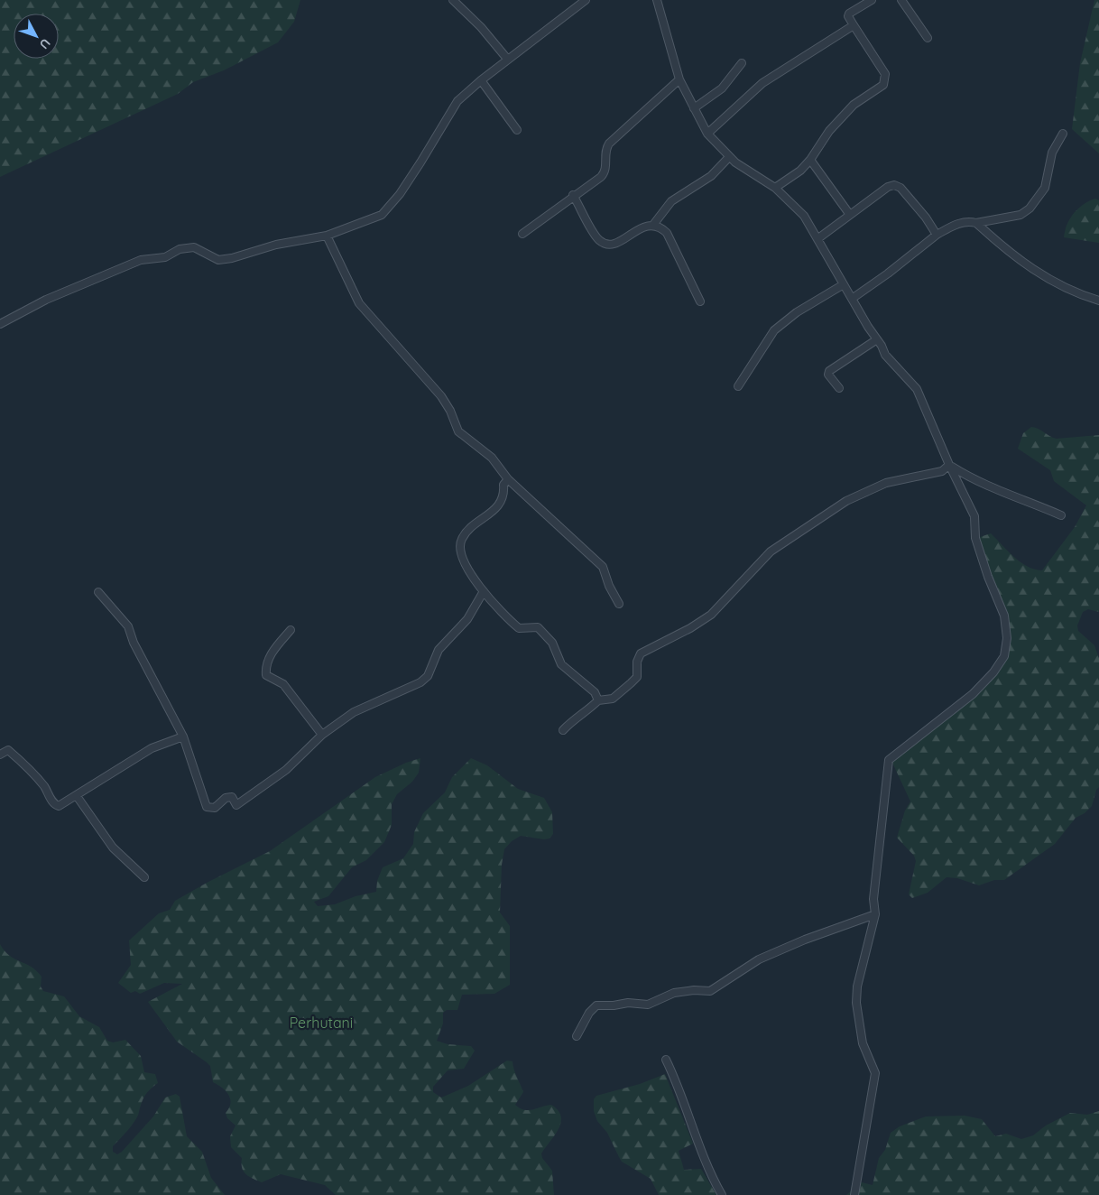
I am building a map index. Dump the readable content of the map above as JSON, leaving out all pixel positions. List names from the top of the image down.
{
  "parks": ["Perhutani"],
  "north": "bottom right"
}
